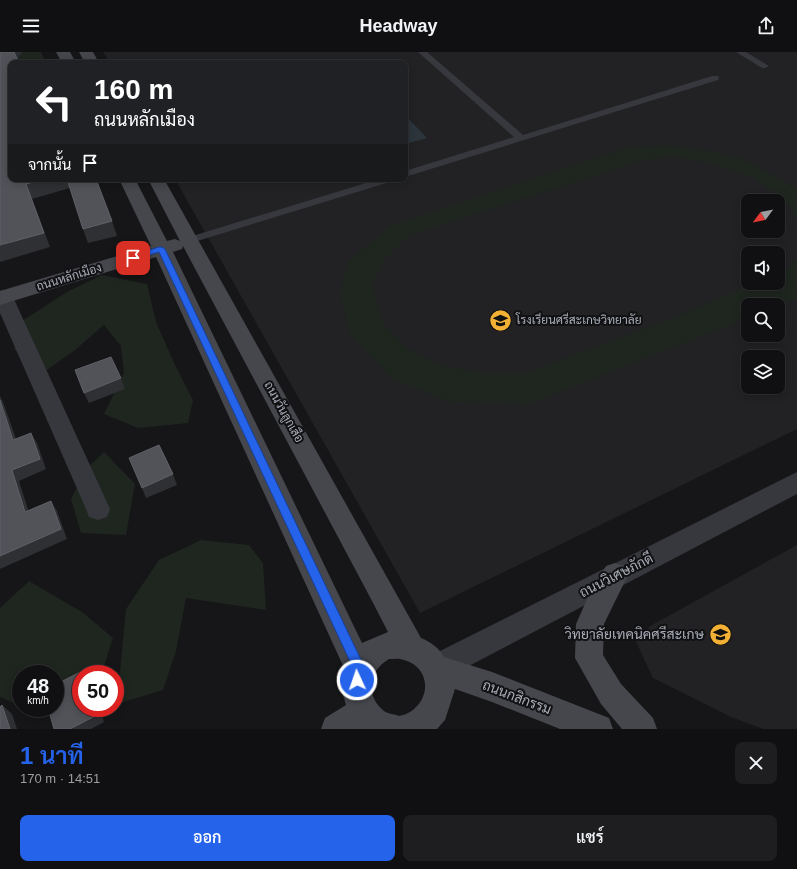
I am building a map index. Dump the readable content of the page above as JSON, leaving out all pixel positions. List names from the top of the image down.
{
  "streets": {
    "street": [
      "ถนนหลักเมือง",
      "ถนนวันลูกเสือ",
      "ถนนวิเศษภักดี",
      "ถนนกสิกรรม"
    ]
  },
  "crossings": [
    ["ถนนหลักเมือง", "ถนนวันลูกเสือ"],
    ["ถนนวิเศษภักดี", "ถนนกสิกรรม"]
  ],
  "places": {
    "school or university": ["โรงเรียนศรีสะเกษวิทยาลัย", "วิทยาลัยเทคนิคศรีสะเกษ"]
  },
  "north": "bottom left",
  "page": {
    "header": "Headway",
    "turn": ["160 m", "ถนนหลักเมือง"],
    "then": "จากนั้น",
    "speed": "48 km/h",
    "limit": "50",
    "heading": ["1 นาที", "170 m · 14:51"],
    "buttons": ["ออก", "แชร์"]
  }
}
